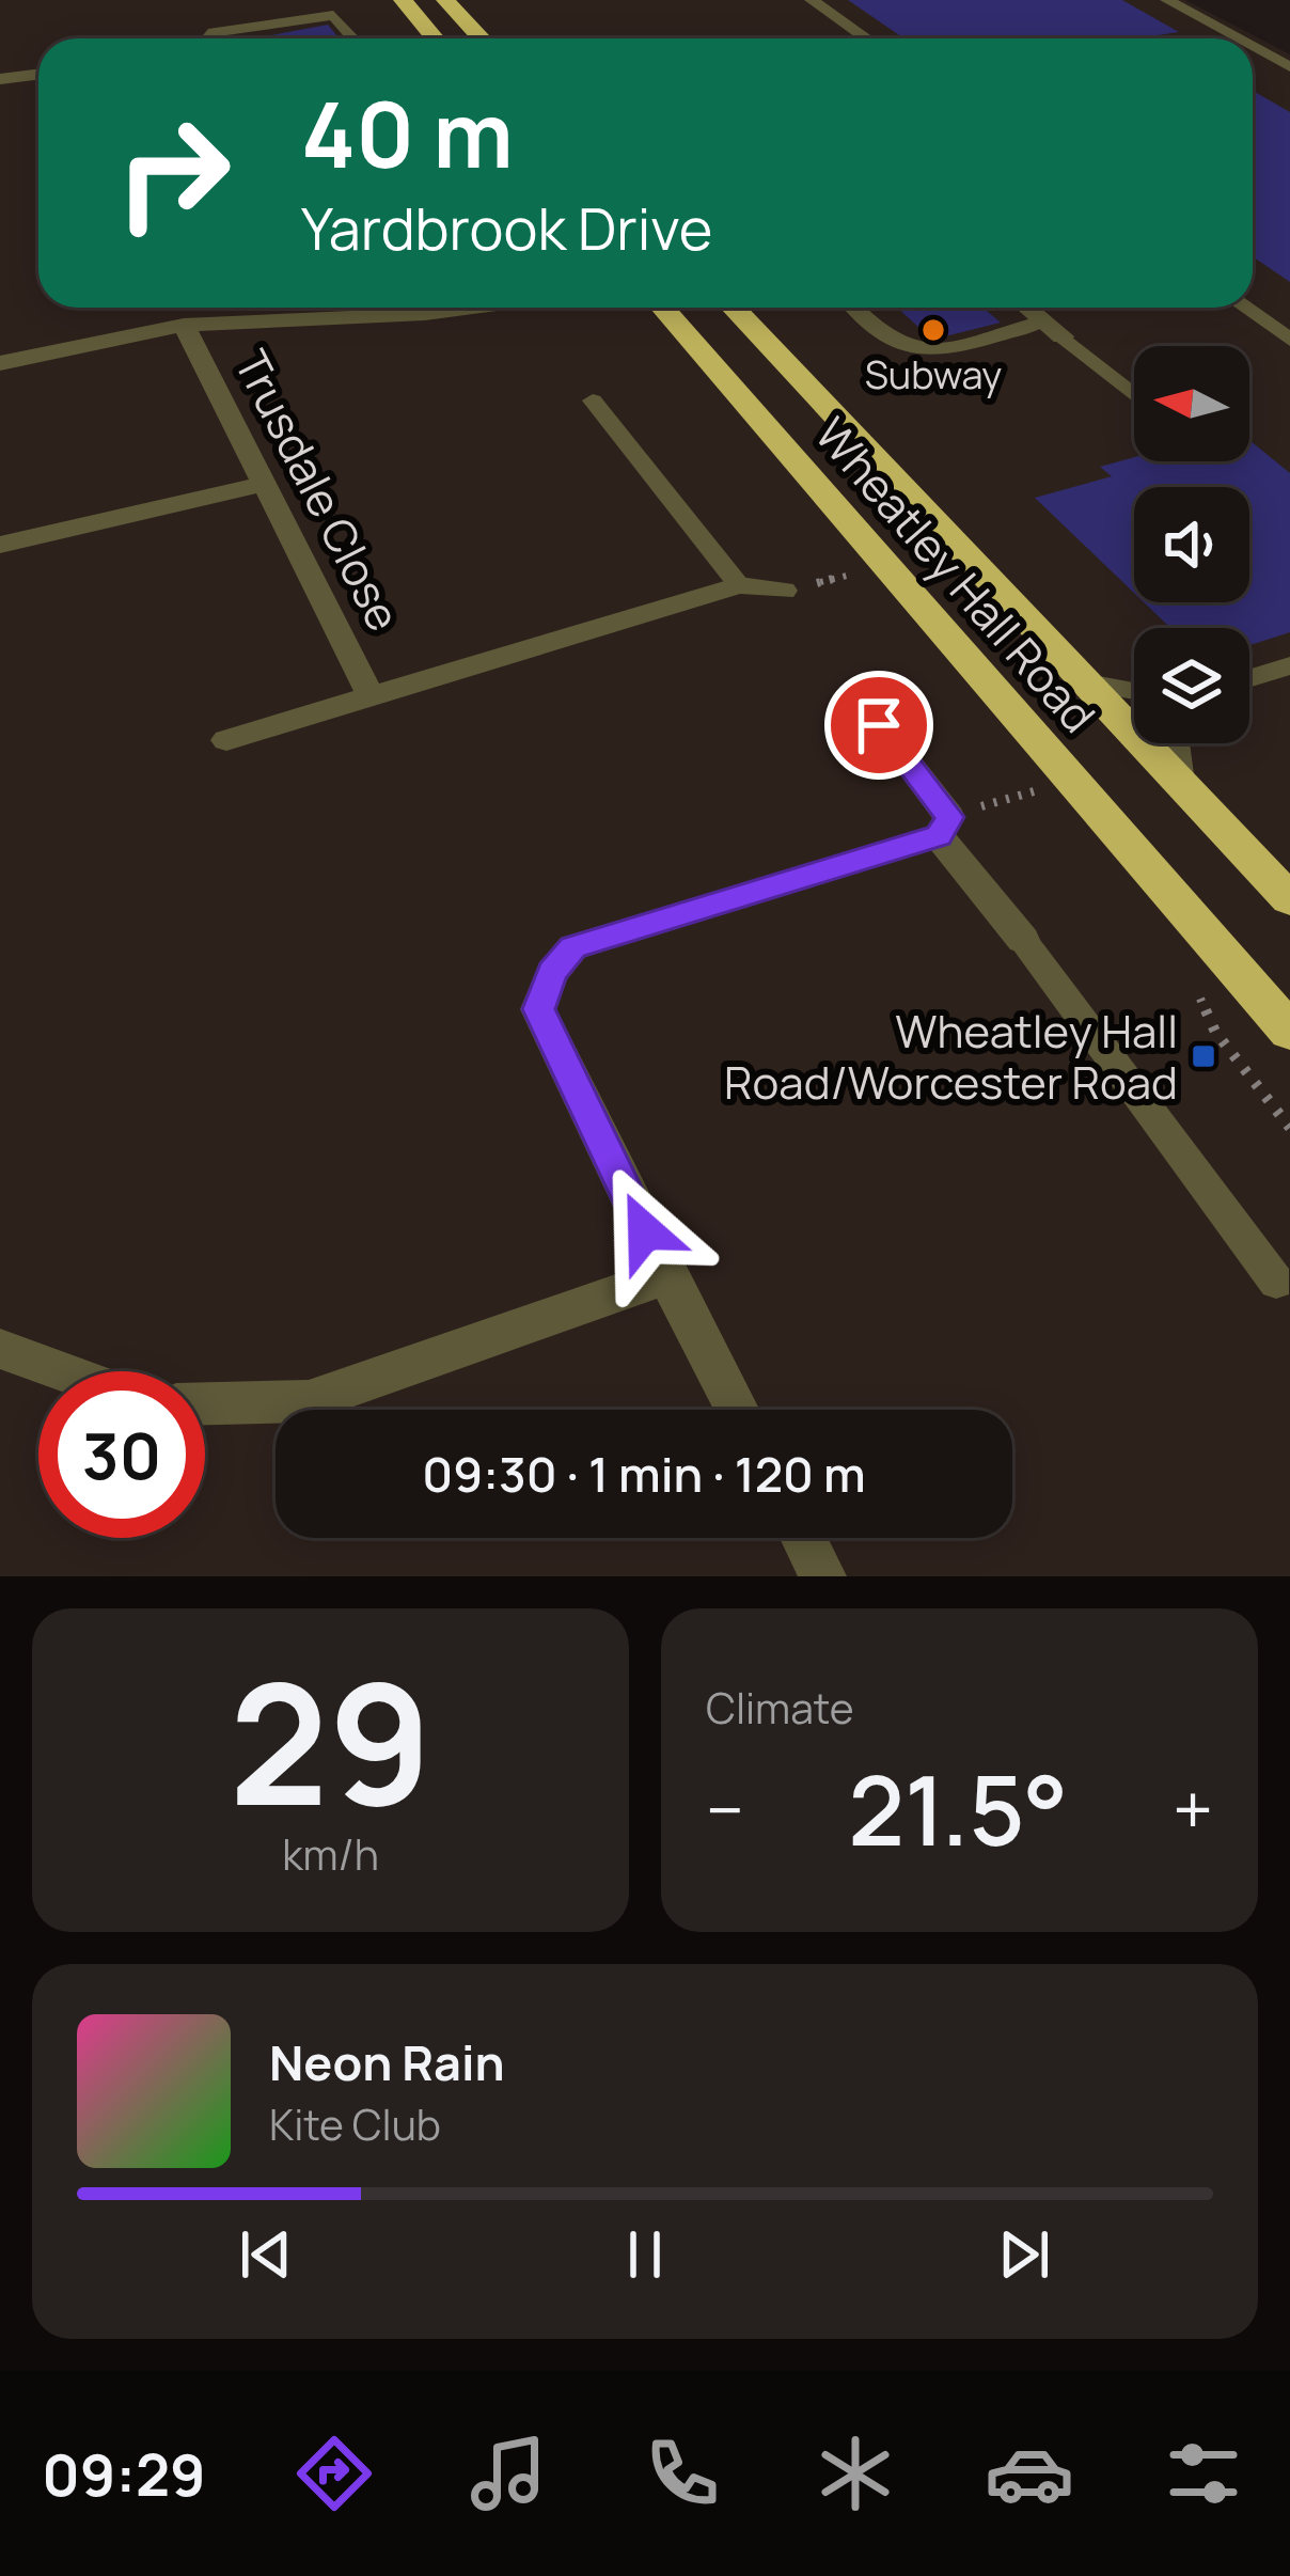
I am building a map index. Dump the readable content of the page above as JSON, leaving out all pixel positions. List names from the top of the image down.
{
  "streets": {
    "highway": ["Wheatley Hall Road"],
    "street": ["Trusdale Close"]
  },
  "places": {
    "other": ["Subway"],
    "transit": ["Wheatley Hall Road/Worcester Road"]
  },
  "north": "left",
  "page": {
    "turn": ["40 m", "Yardbrook Drive"],
    "limit": "30",
    "trip": "09:30 · 1 min · 120 m",
    "tile": [
      ["29", "km/h"],
      "Climate"
    ],
    "heat": ["−", "21.5°", "+"],
    "song": ["Neon Rain", "Kite Club"],
    "tabs": "09:29"
  }
}
